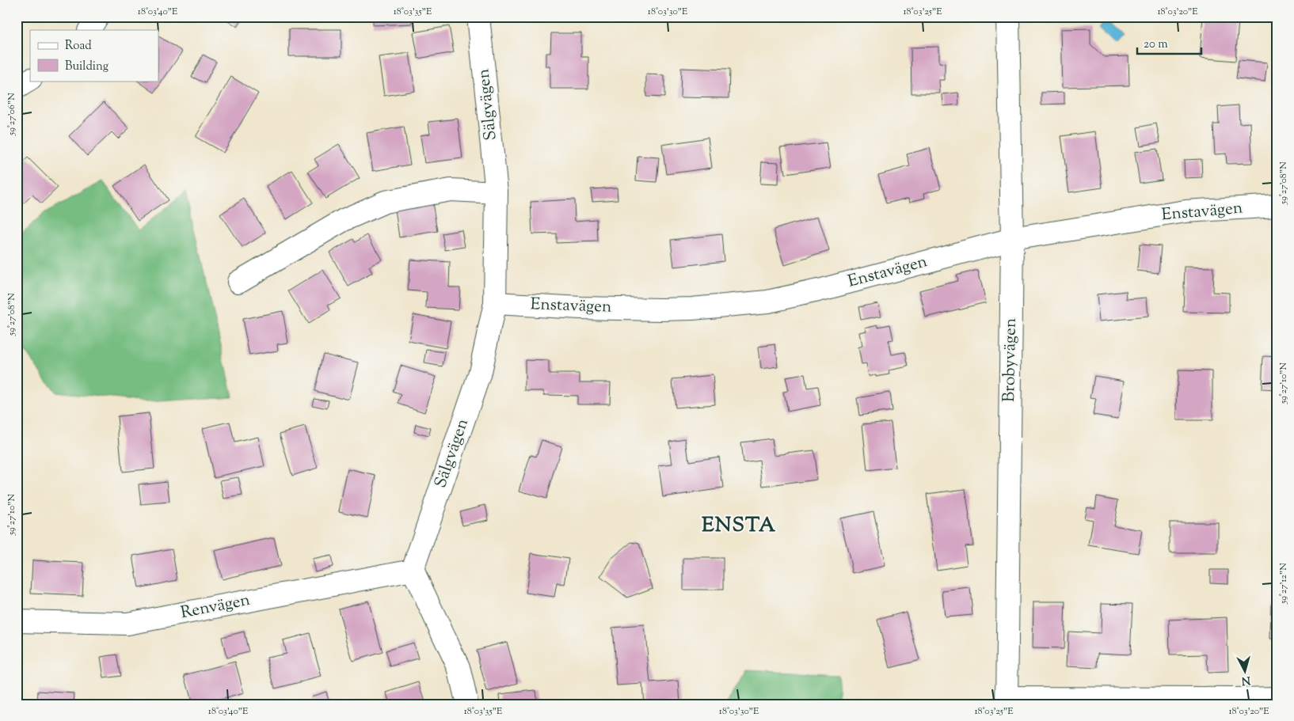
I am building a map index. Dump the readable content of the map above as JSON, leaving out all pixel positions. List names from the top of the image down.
{
  "streets": {
    "street": [
      "Sälgvägen",
      "Enstavägen",
      "Brobyvägen",
      "Renvägen"
    ]
  },
  "crossings": [
    ["Sälgvägen", "Enstavägen"],
    ["Sälgvägen", "Renvägen"],
    ["Enstavägen", "Brobyvägen"]
  ],
  "districts": ["ENSTA"],
  "legend": ["Road", "Building"],
  "scale_bar": "20 m",
  "north": "bottom",
  "coordinates": [
    "18°03'40\"E",
    "18°03'35\"E",
    "18°03'30\"E",
    "18°03'25\"E",
    "18°03'20\"E",
    "59°27'06\"N",
    "59°27'08\"N",
    "59°27'10\"N",
    "59°27'12\"N"
  ]
}
